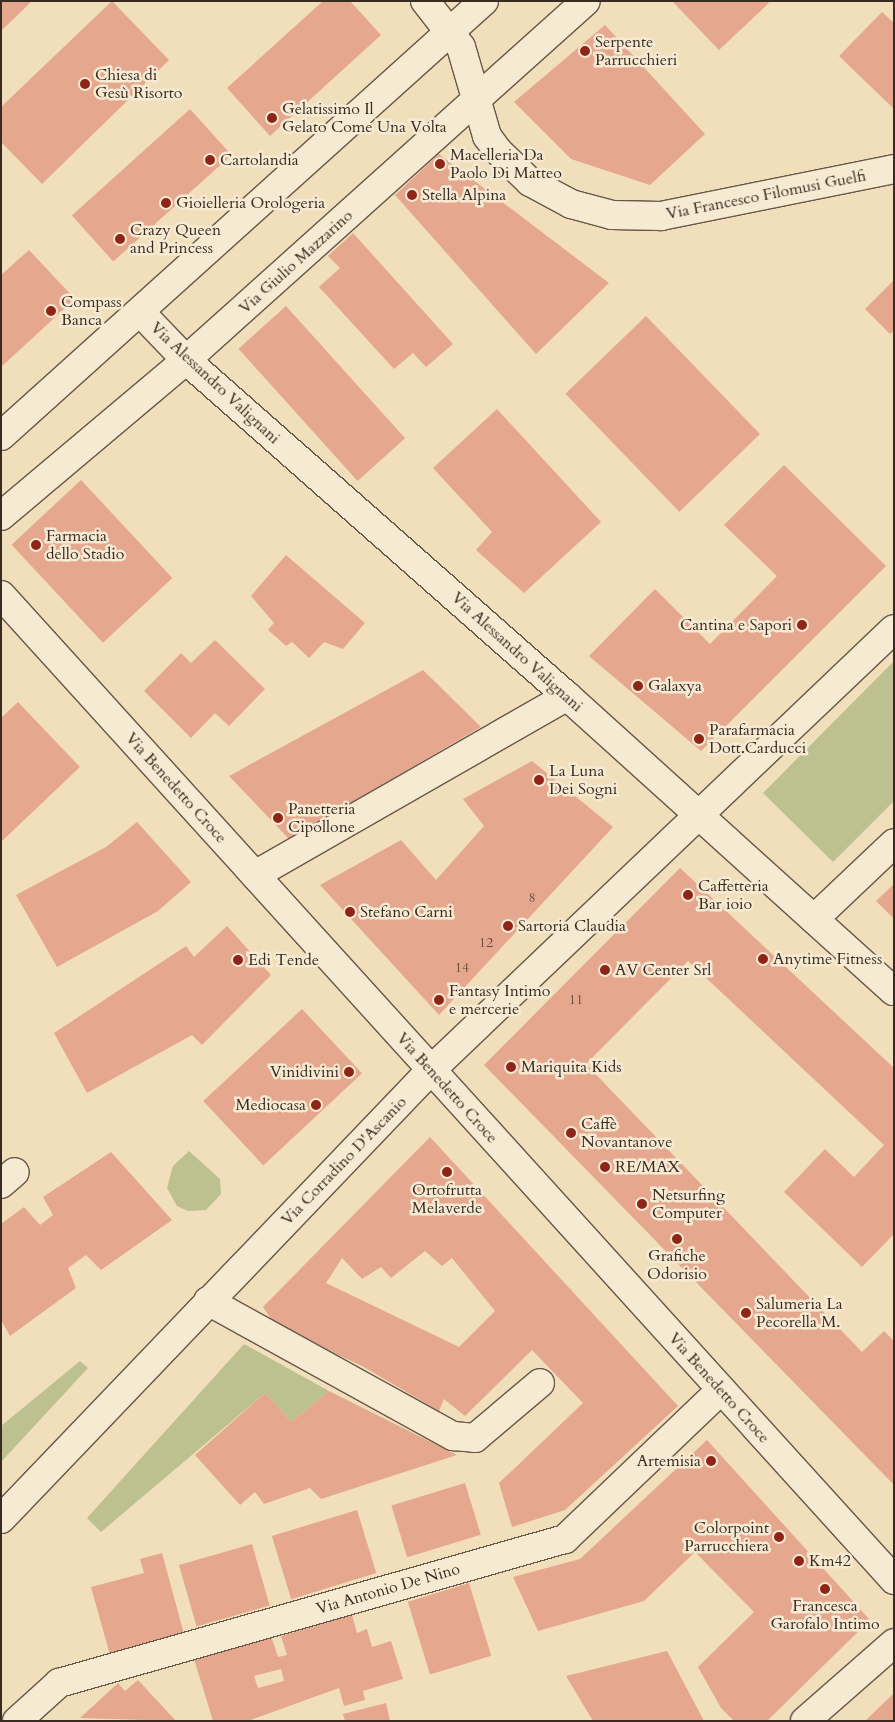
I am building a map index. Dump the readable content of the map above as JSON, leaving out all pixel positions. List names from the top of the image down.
{
  "streets": {
    "street": [
      "Via Francesco Filomusi Guelfi",
      "Via Giulio Mazzarino",
      "Via Alessandro Valignani",
      "Via Benedetto Croce",
      "Via Corradino D'Ascanio",
      "Via Antonio De Nino"
    ]
  },
  "crossings": [
    ["Via Francesco Filomusi Guelfi", "Via Giulio Mazzarino"],
    ["Via Giulio Mazzarino", "Via Alessandro Valignani"],
    ["Via Alessandro Valignani", "Via Corradino D'Ascanio"],
    ["Via Benedetto Croce", "Via Corradino D'Ascanio"],
    ["Via Benedetto Croce", "Via Antonio De Nino"]
  ],
  "places": [
    "Serpente Parrucchieri",
    "Chiesa di Gesù Risorto",
    "Gelatissimo Il Gelato Come Una Volta",
    "Cartolandia",
    "Macelleria Da Paolo Di Matteo",
    "Stella Alpina",
    "Gioielleria Orologeria",
    "Crazy Queen and Princess",
    "Compass Banca",
    "Farmacia dello Stadio",
    "Cantina e Sapori",
    "Galaxya",
    "Parafarmacia Dott.Carducci",
    "La Luna Dei Sogni",
    "Panetteria Cipollone",
    "Caffetteria Bar ioio",
    "Stefano Carni",
    "Sartoria Claudia",
    "Anytime Fitness",
    "Edi Tende",
    "AV Center Srl",
    "Fantasy Intimo e mercerie",
    "Mariquita Kids",
    "Vinidivini",
    "Mediocasa",
    "Caffè Novantanove",
    "RE/MAX",
    "Ortofrutta Melaverde",
    "Netsurfing Computer",
    "Grafiche Odorisio",
    "Salumeria La Pecorella M.",
    "Artemisia",
    "Colorpoint Parrucchiera",
    "Km42",
    "Francesca Garofalo Intimo"
  ],
  "house_numbers": [
    "8",
    "12",
    "14",
    "11"
  ]
}
